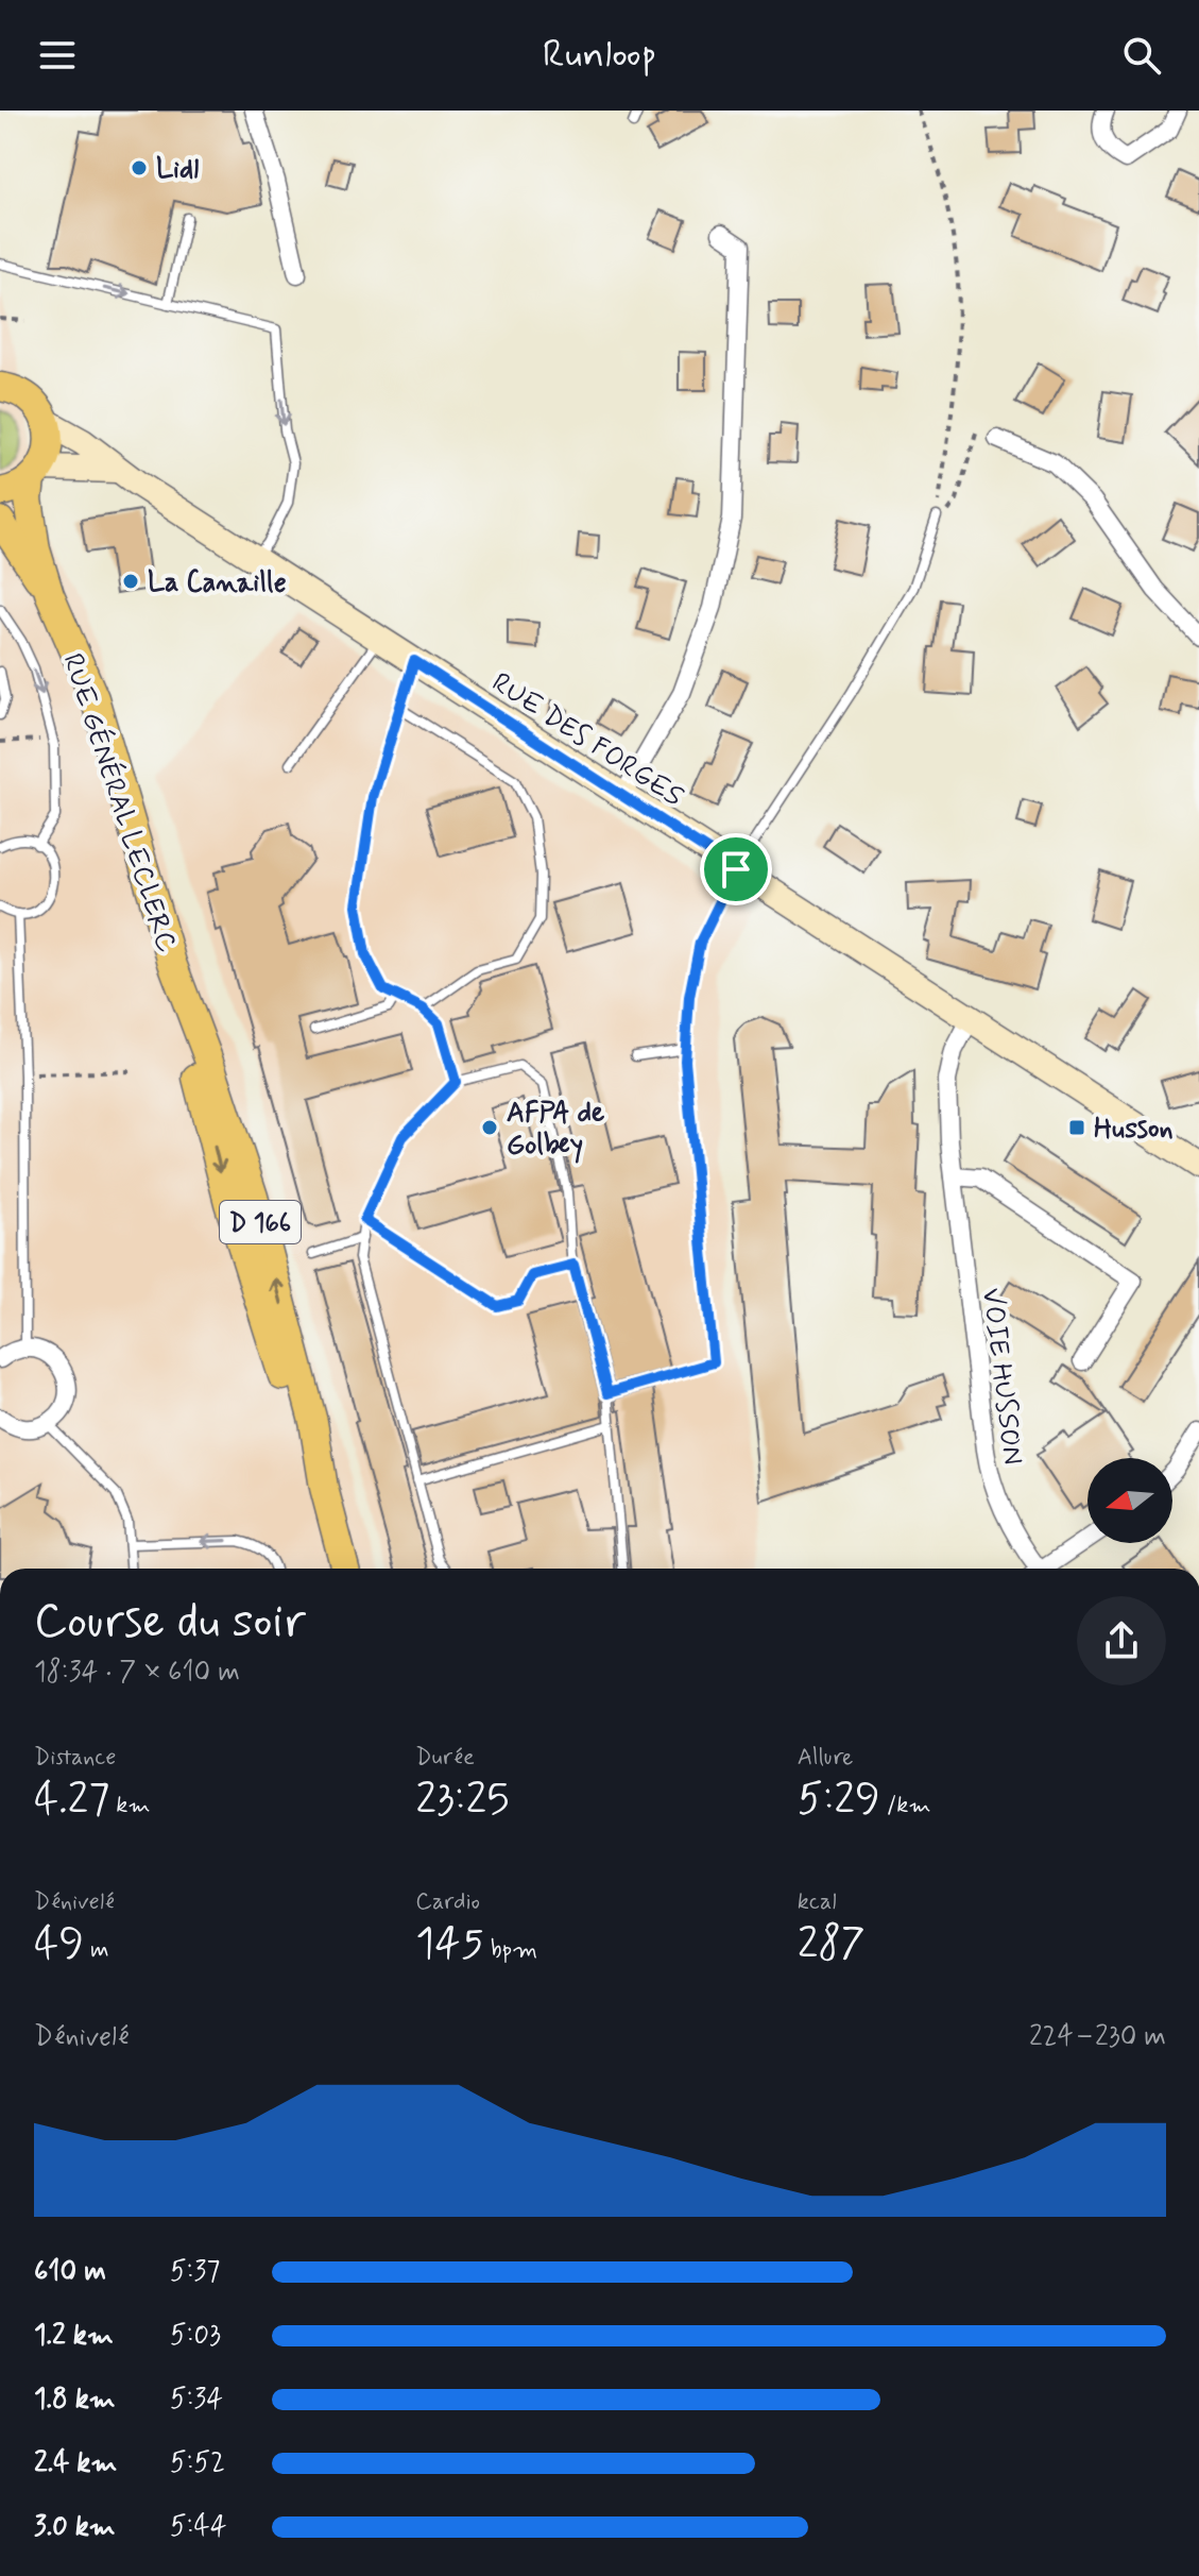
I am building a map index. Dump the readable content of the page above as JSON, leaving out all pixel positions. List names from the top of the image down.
{
  "streets": {
    "main road": ["RUE DES FORGES", "RUE GÉNÉRAL LECLERC", "D 166"],
    "street": ["VOIE HUSSON"]
  },
  "crossings": [
    ["RUE DES FORGES", "RUE GÉNÉRAL LECLERC"],
    ["RUE DES FORGES", "VOIE HUSSON"]
  ],
  "places": {
    "other": ["Lidl", "La Canaille", "AFPA de Golbey"],
    "transit": ["Husson"]
  },
  "north": "left",
  "page": {
    "header": "Runloop",
    "heading": ["Course du soir", "18:34 · 7 × 610 m"],
    "stats": [
      ["Distance", "4.27 km"],
      ["Durée", "23:25"],
      ["Allure", "5:29 /km"],
      ["Dénivelé", "49 m"],
      ["Cardio", "145 bpm"],
      ["kcal", "287"]
    ],
    "chart": ["Dénivelé", "224–230 m"],
    "list": [
      {
        "name": "610 m",
        "note": "5:37"
      },
      {
        "name": "1.2 km",
        "note": "5:03"
      },
      {
        "name": "1.8 km",
        "note": "5:34"
      },
      {
        "name": "2.4 km",
        "note": "5:52"
      },
      {
        "name": "3.0 km",
        "note": "5:44"
      }
    ]
  }
}
